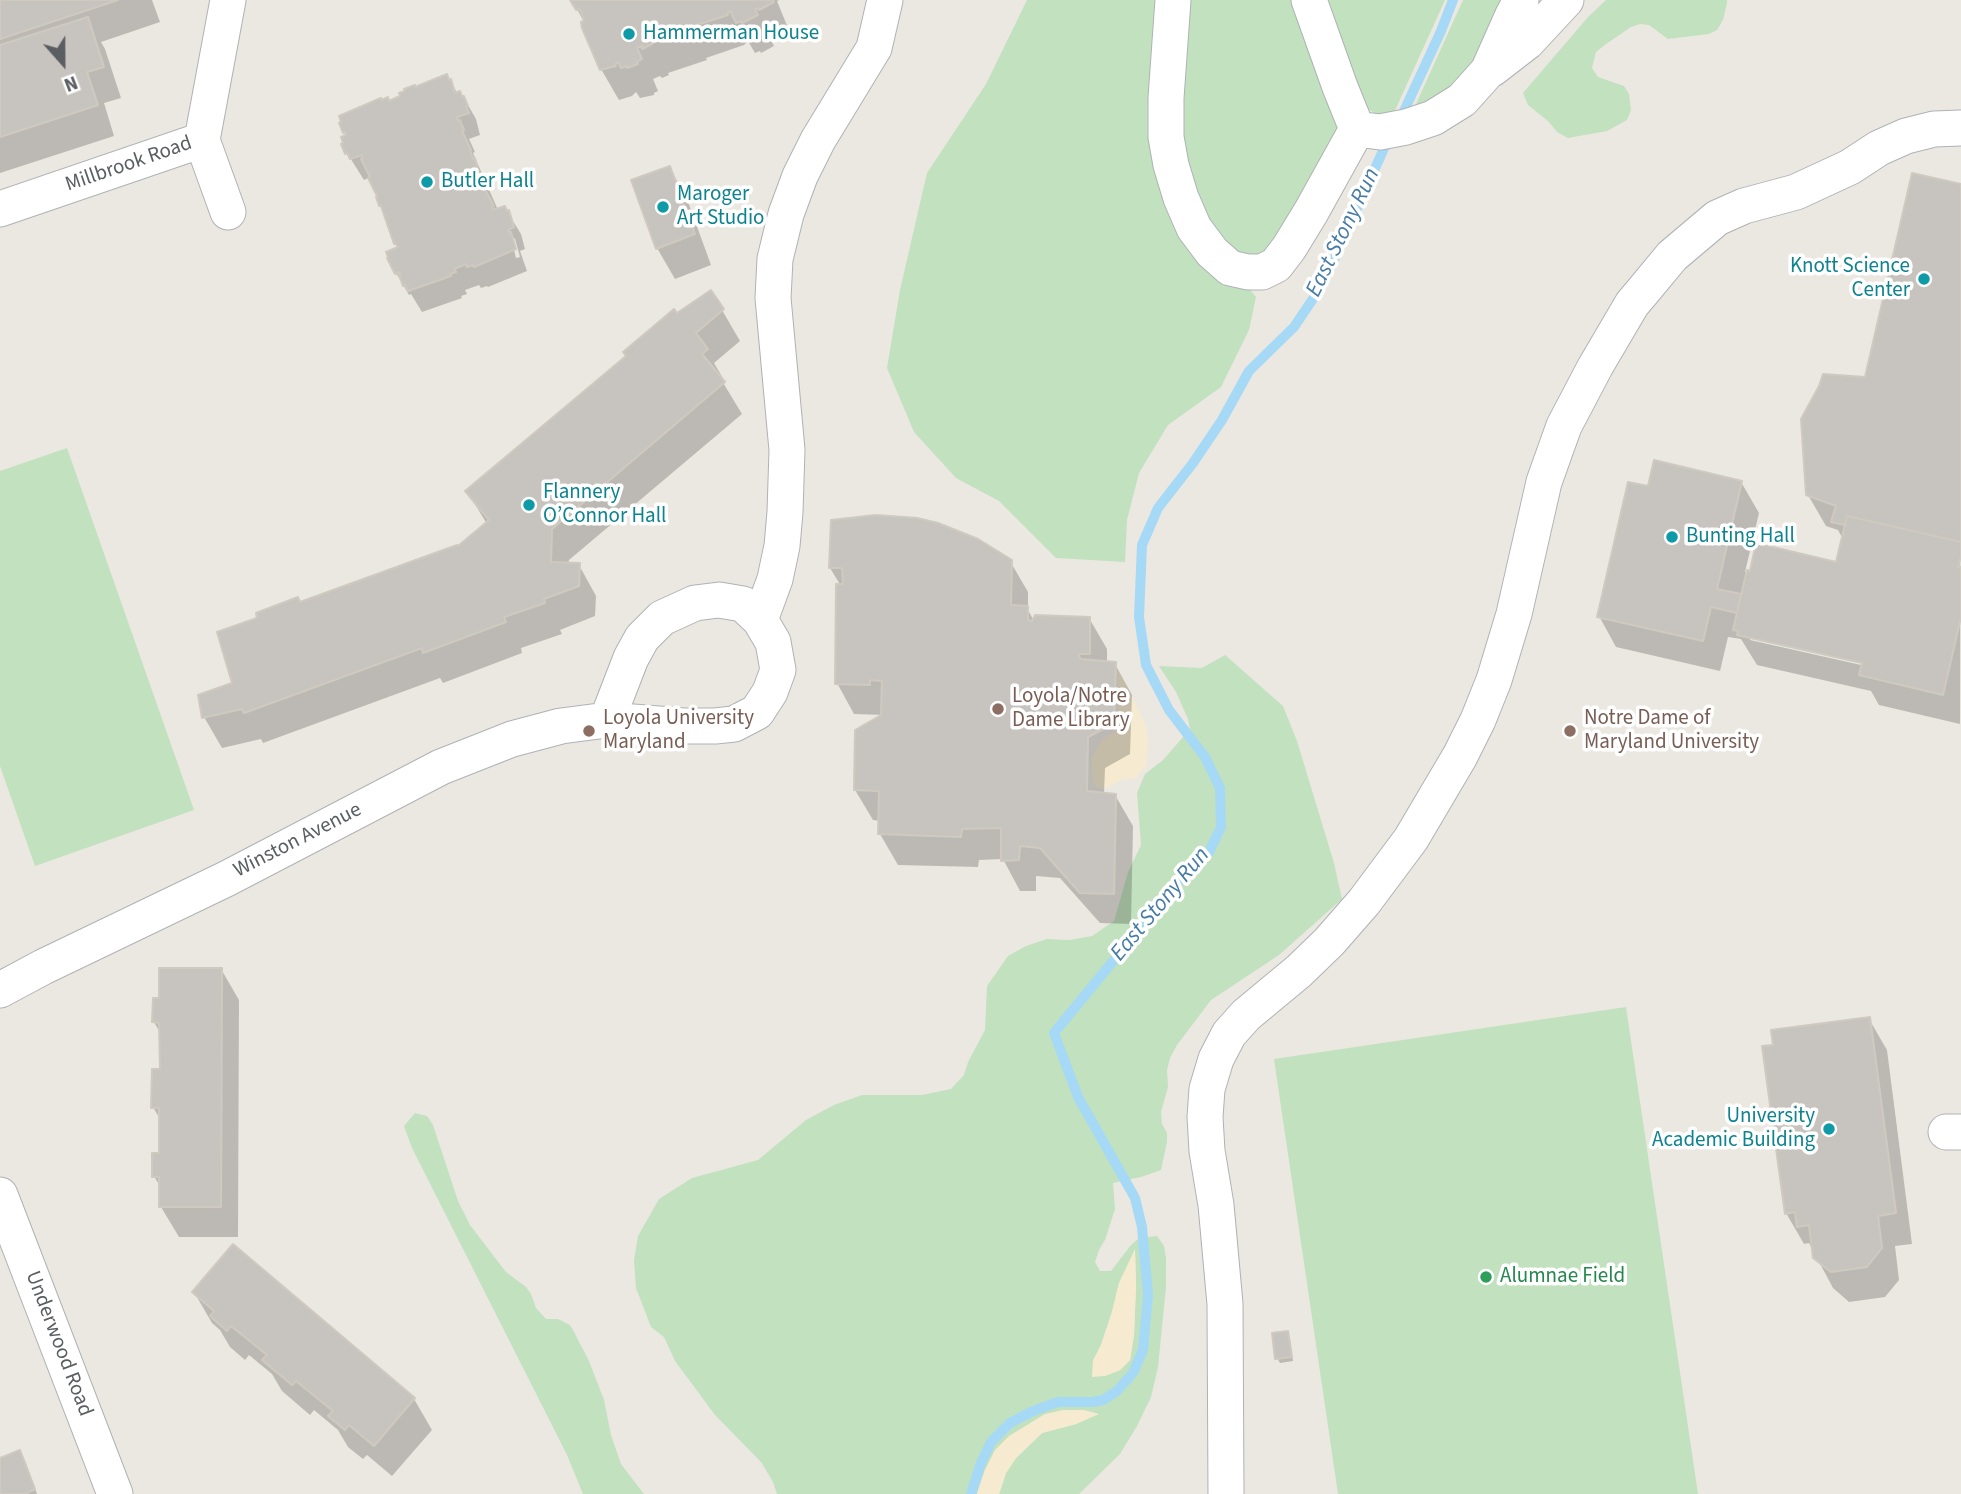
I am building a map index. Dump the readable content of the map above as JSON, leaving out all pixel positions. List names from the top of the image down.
{
  "streets": {
    "street": ["Millbrook Road", "Winston Avenue", "Underwood Road"]
  },
  "water": ["East Stony Run"],
  "places": [
    "Hammerman House",
    "Butler Hall",
    "Maroger Art Studio",
    "Knott Science Center",
    "Flannery O’Connor Hall",
    "Bunting Hall",
    "Loyola/Notre Dame Library",
    "Loyola University Maryland",
    "Notre Dame of Maryland University",
    "University Academic Building",
    "Alumnae Field"
  ],
  "north": "bottom"
}
